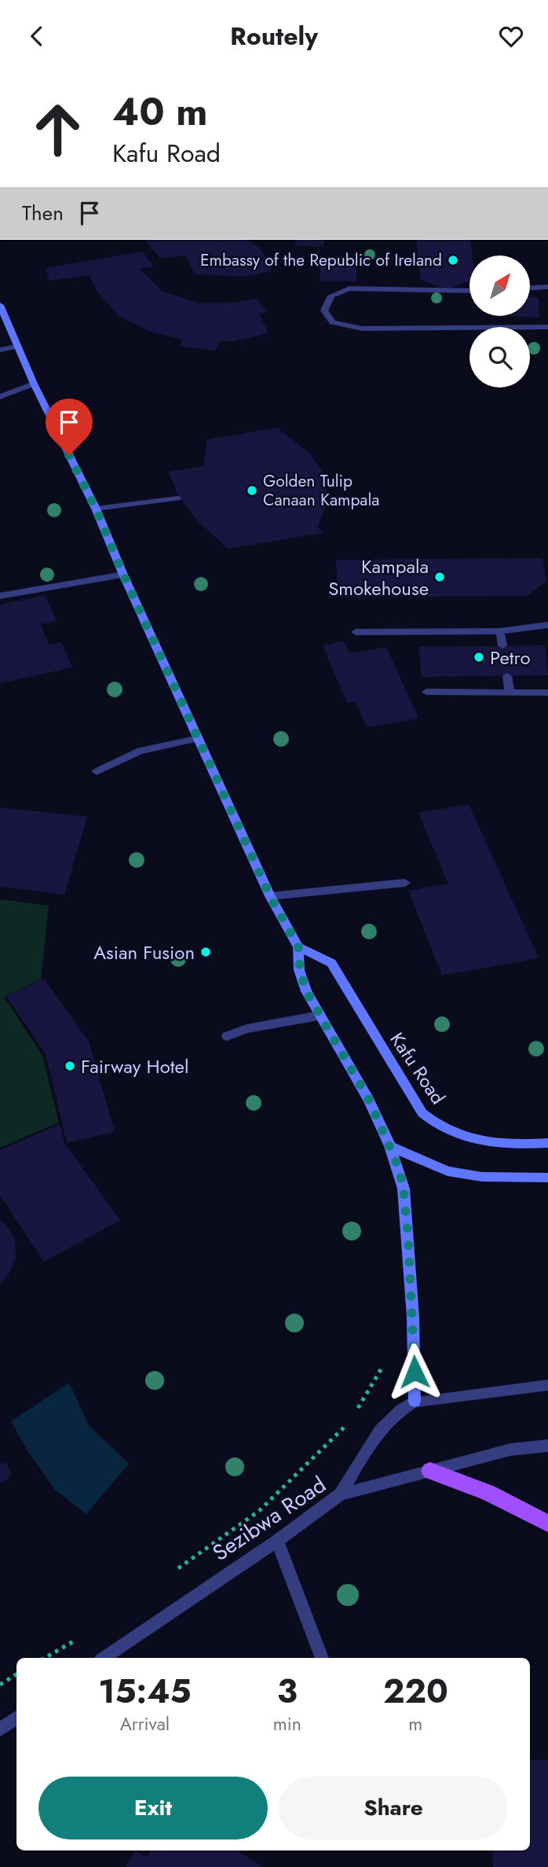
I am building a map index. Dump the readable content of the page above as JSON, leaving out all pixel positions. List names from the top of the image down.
{
  "streets": {
    "main road": ["Kafu Road"],
    "street": ["Sezibwa Road"]
  },
  "places": [
    "Embassy of the Republic of Ireland",
    "Golden Tulip Canaan Kampala",
    "Kampala Smokehouse",
    "Petro",
    "Asian Fusion",
    "Fairway Hotel"
  ],
  "north": "top right",
  "page": {
    "header": "Routely",
    "turn": ["40 m", "Kafu Road"],
    "then": "Then",
    "eta": [
      "15:45",
      "Arrival",
      "3",
      "min",
      "220",
      "m"
    ],
    "buttons": ["Exit", "Share"]
  }
}
